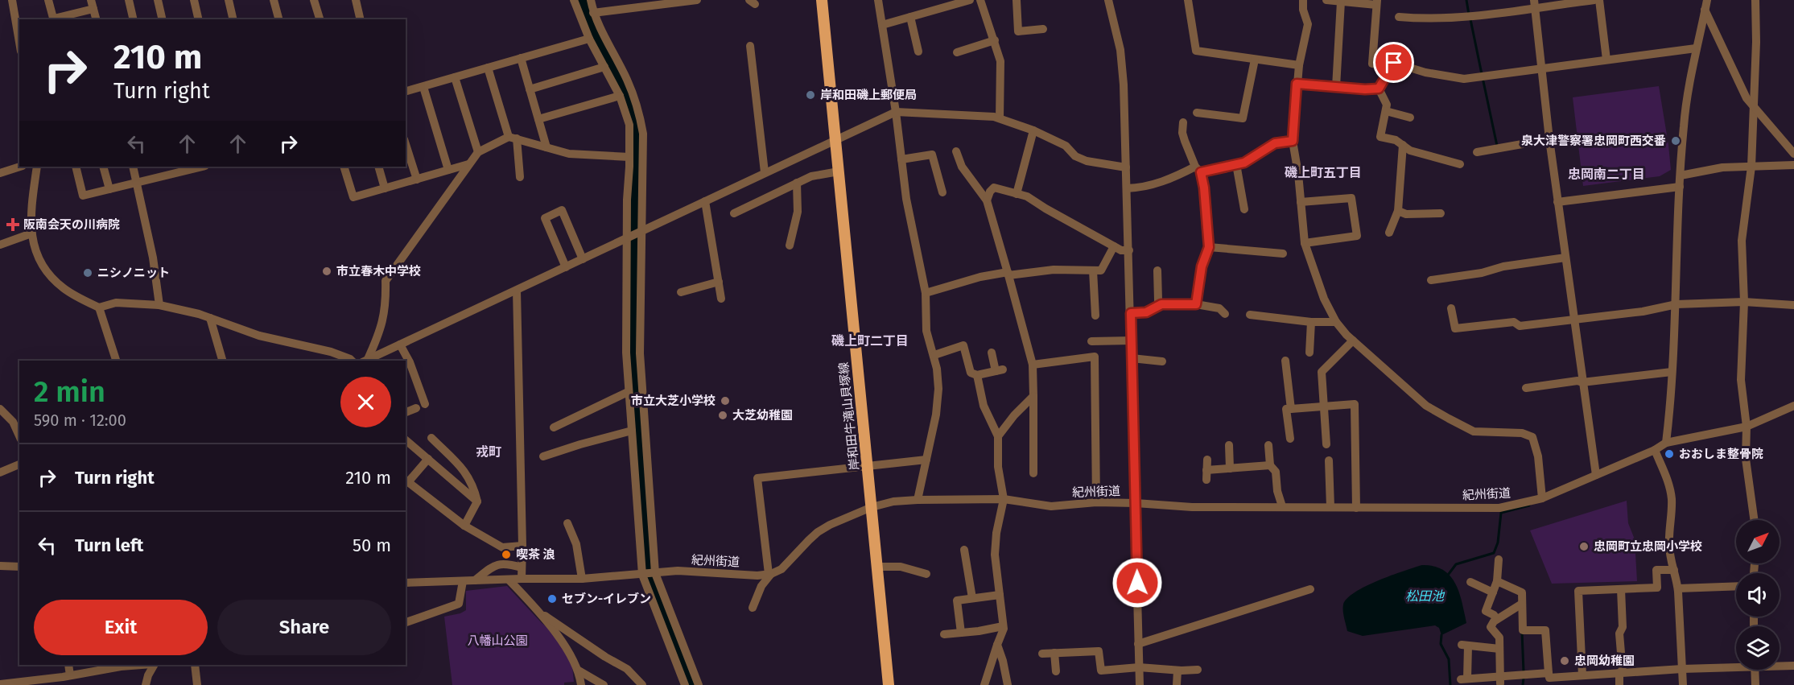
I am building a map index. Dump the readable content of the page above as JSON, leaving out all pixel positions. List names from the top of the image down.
{
  "streets": {
    "main road": ["岸和田牛滝山貝塚線"],
    "street": ["紀州街道"]
  },
  "crossings": [
    ["岸和田牛滝山貝塚線", "紀州街道"]
  ],
  "districts": [
    "磯上町五丁目",
    "忠岡南二丁目",
    "磯上町二丁目",
    "戎町"
  ],
  "water": ["松田池"],
  "parks": ["八幡山公園"],
  "places": {
    "other": [
      "岸和田磯上郵便局",
      "泉大津警察署忠岡町西交番",
      "市立春木中学校",
      "ニシノニット",
      "市立大芝小学校",
      "大芝幼稚園",
      "おおしま整骨院",
      "忠岡町立忠岡小学校",
      "喫茶 浪",
      "セブン-イレブン",
      "忠岡幼稚園"
    ],
    "health": ["阪南会天の川病院"]
  },
  "north": "top right",
  "page": {
    "turn": ["210 m", "Turn right"],
    "heading": ["2 min", "590 m · 12:00"],
    "list": [
      {
        "name": "Turn right",
        "value": "210 m"
      },
      {
        "name": "Turn left",
        "value": "50 m"
      }
    ],
    "buttons": ["Exit", "Share"]
  }
}
